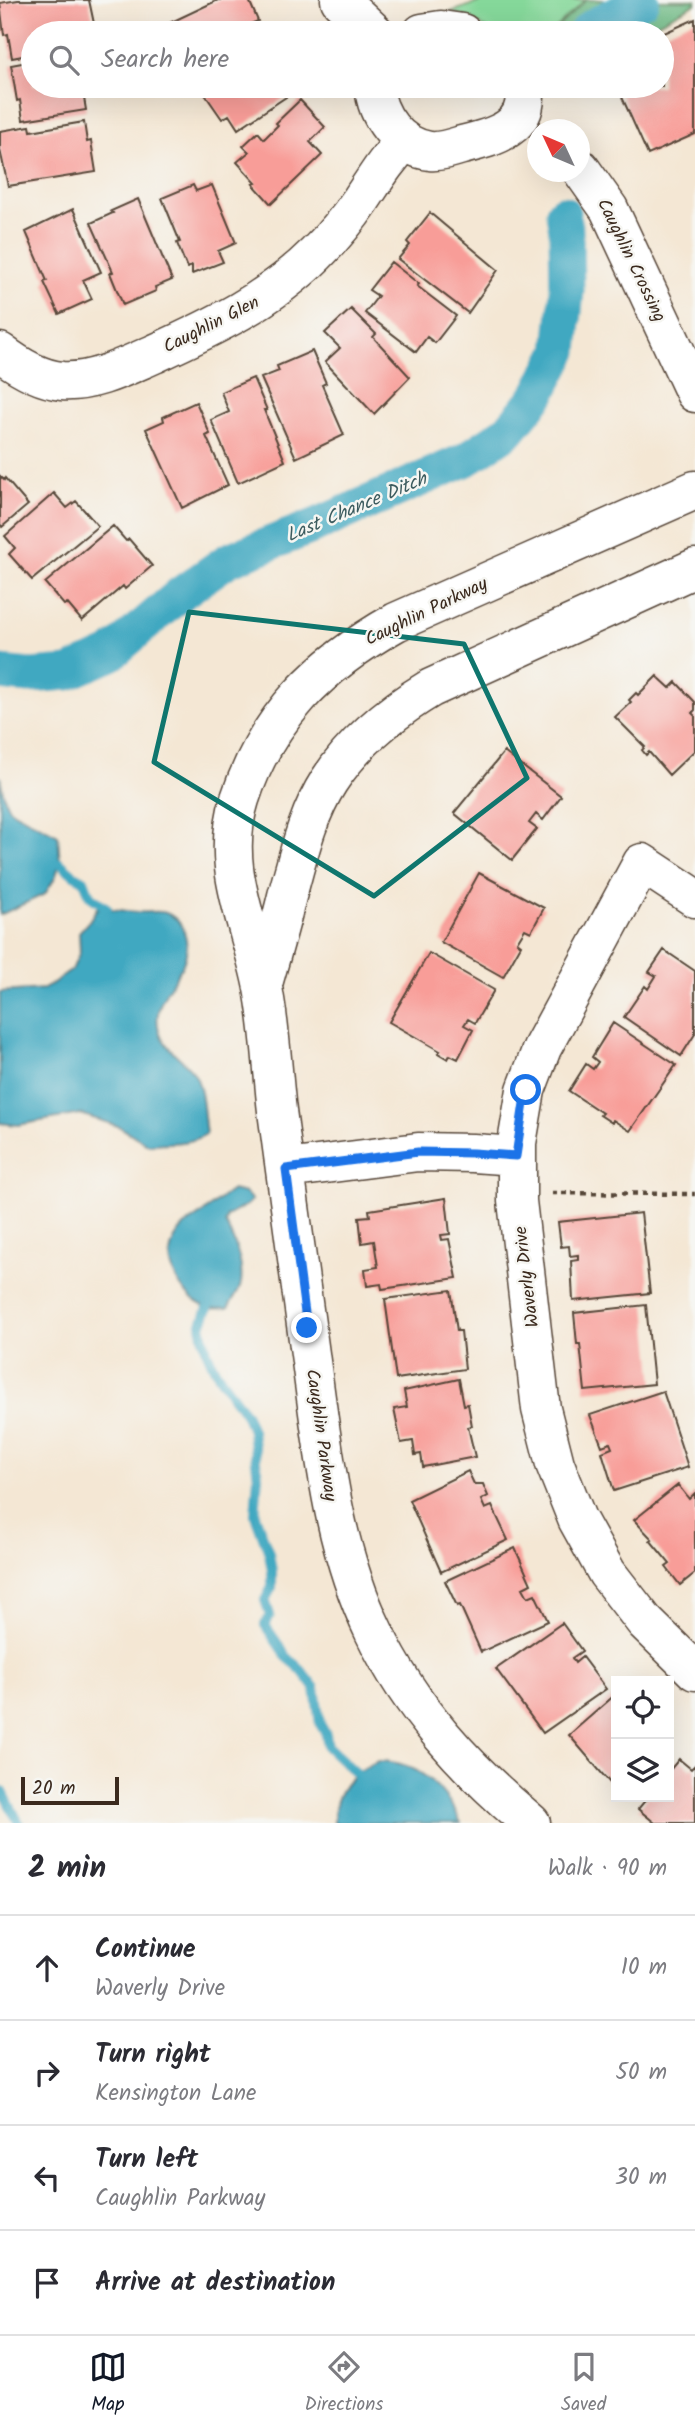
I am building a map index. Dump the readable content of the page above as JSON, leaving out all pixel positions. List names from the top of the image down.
{
  "streets": {
    "street": [
      "Caughlin Crossing",
      "Caughlin Glen",
      "Caughlin Parkway",
      "Waverly Drive"
    ]
  },
  "water": ["Last Chance Ditch"],
  "scale_bar": "20 m",
  "north": "top left",
  "page": {
    "search": "Search here",
    "scale": "20 m",
    "heading": ["2 min", "Walk · 90 m"],
    "list": [
      ["Continue", "Waverly Drive", "10 m"],
      ["Turn right", "Kensington Lane", "50 m"],
      ["Turn left", "Caughlin Parkway", "30 m"],
      "Arrive at destination"
    ],
    "nav": ["Map", "Directions", "Saved"]
  }
}
